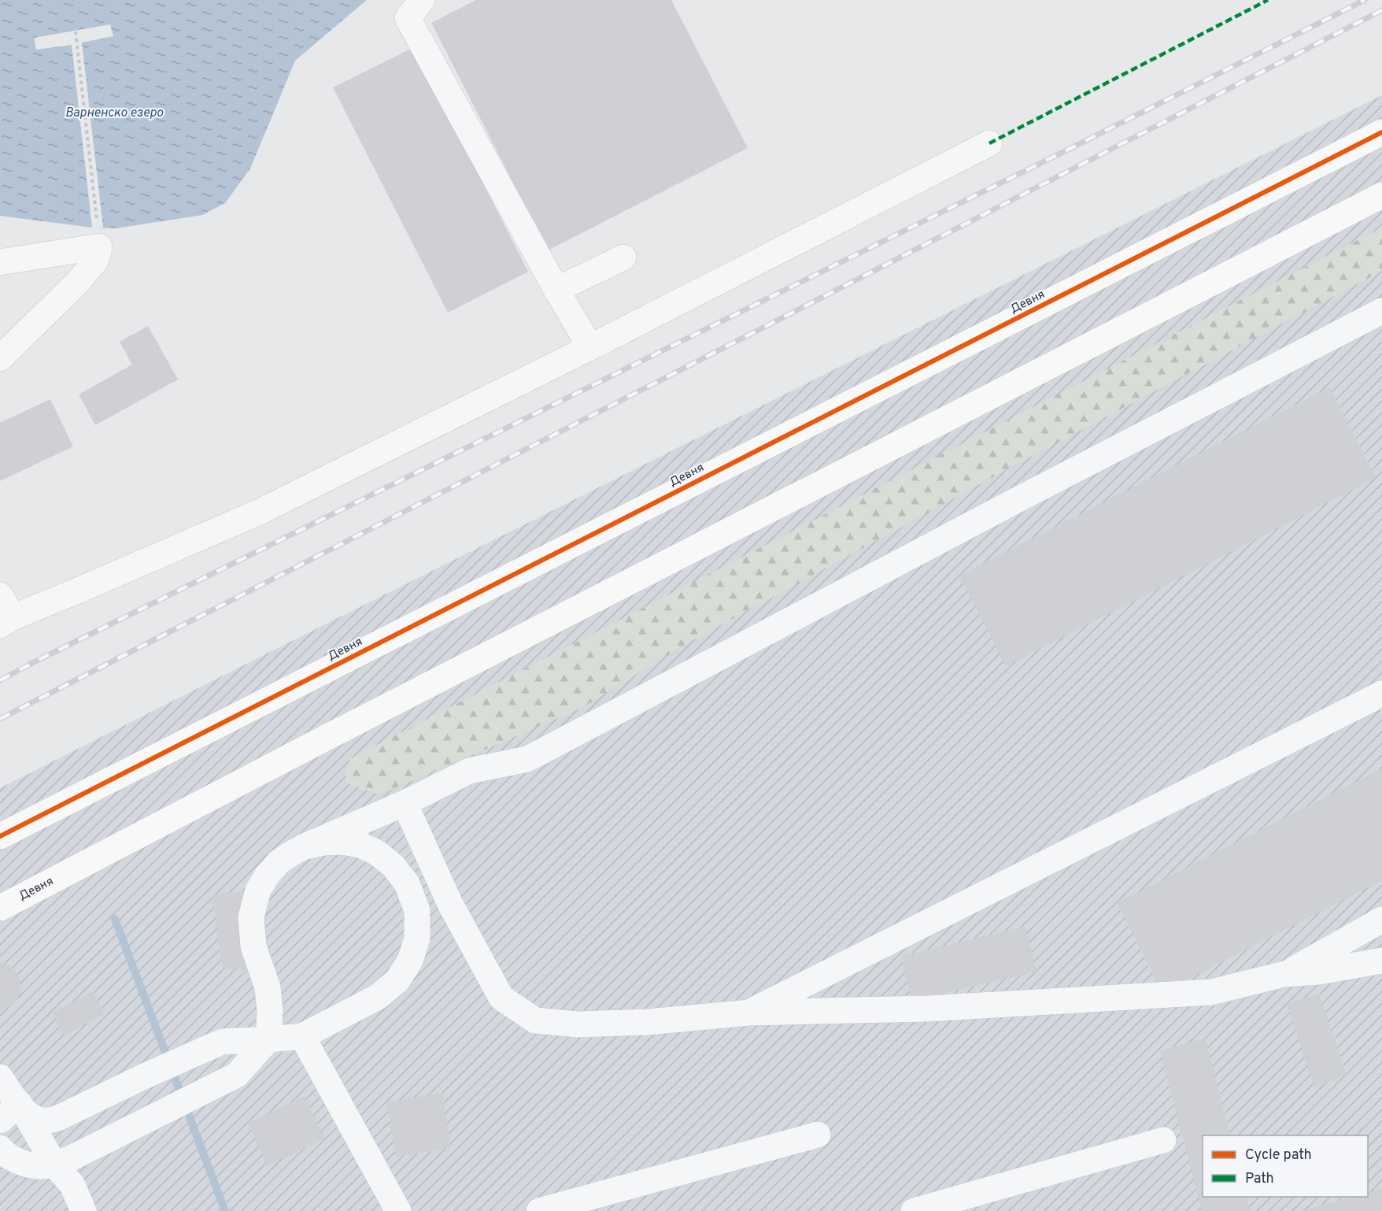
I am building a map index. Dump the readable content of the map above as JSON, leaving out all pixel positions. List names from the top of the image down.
{
  "streets": {
    "main road": ["Девня"]
  },
  "water": ["Варненско езеро"],
  "legend": ["Cycle path", "Path"]
}
